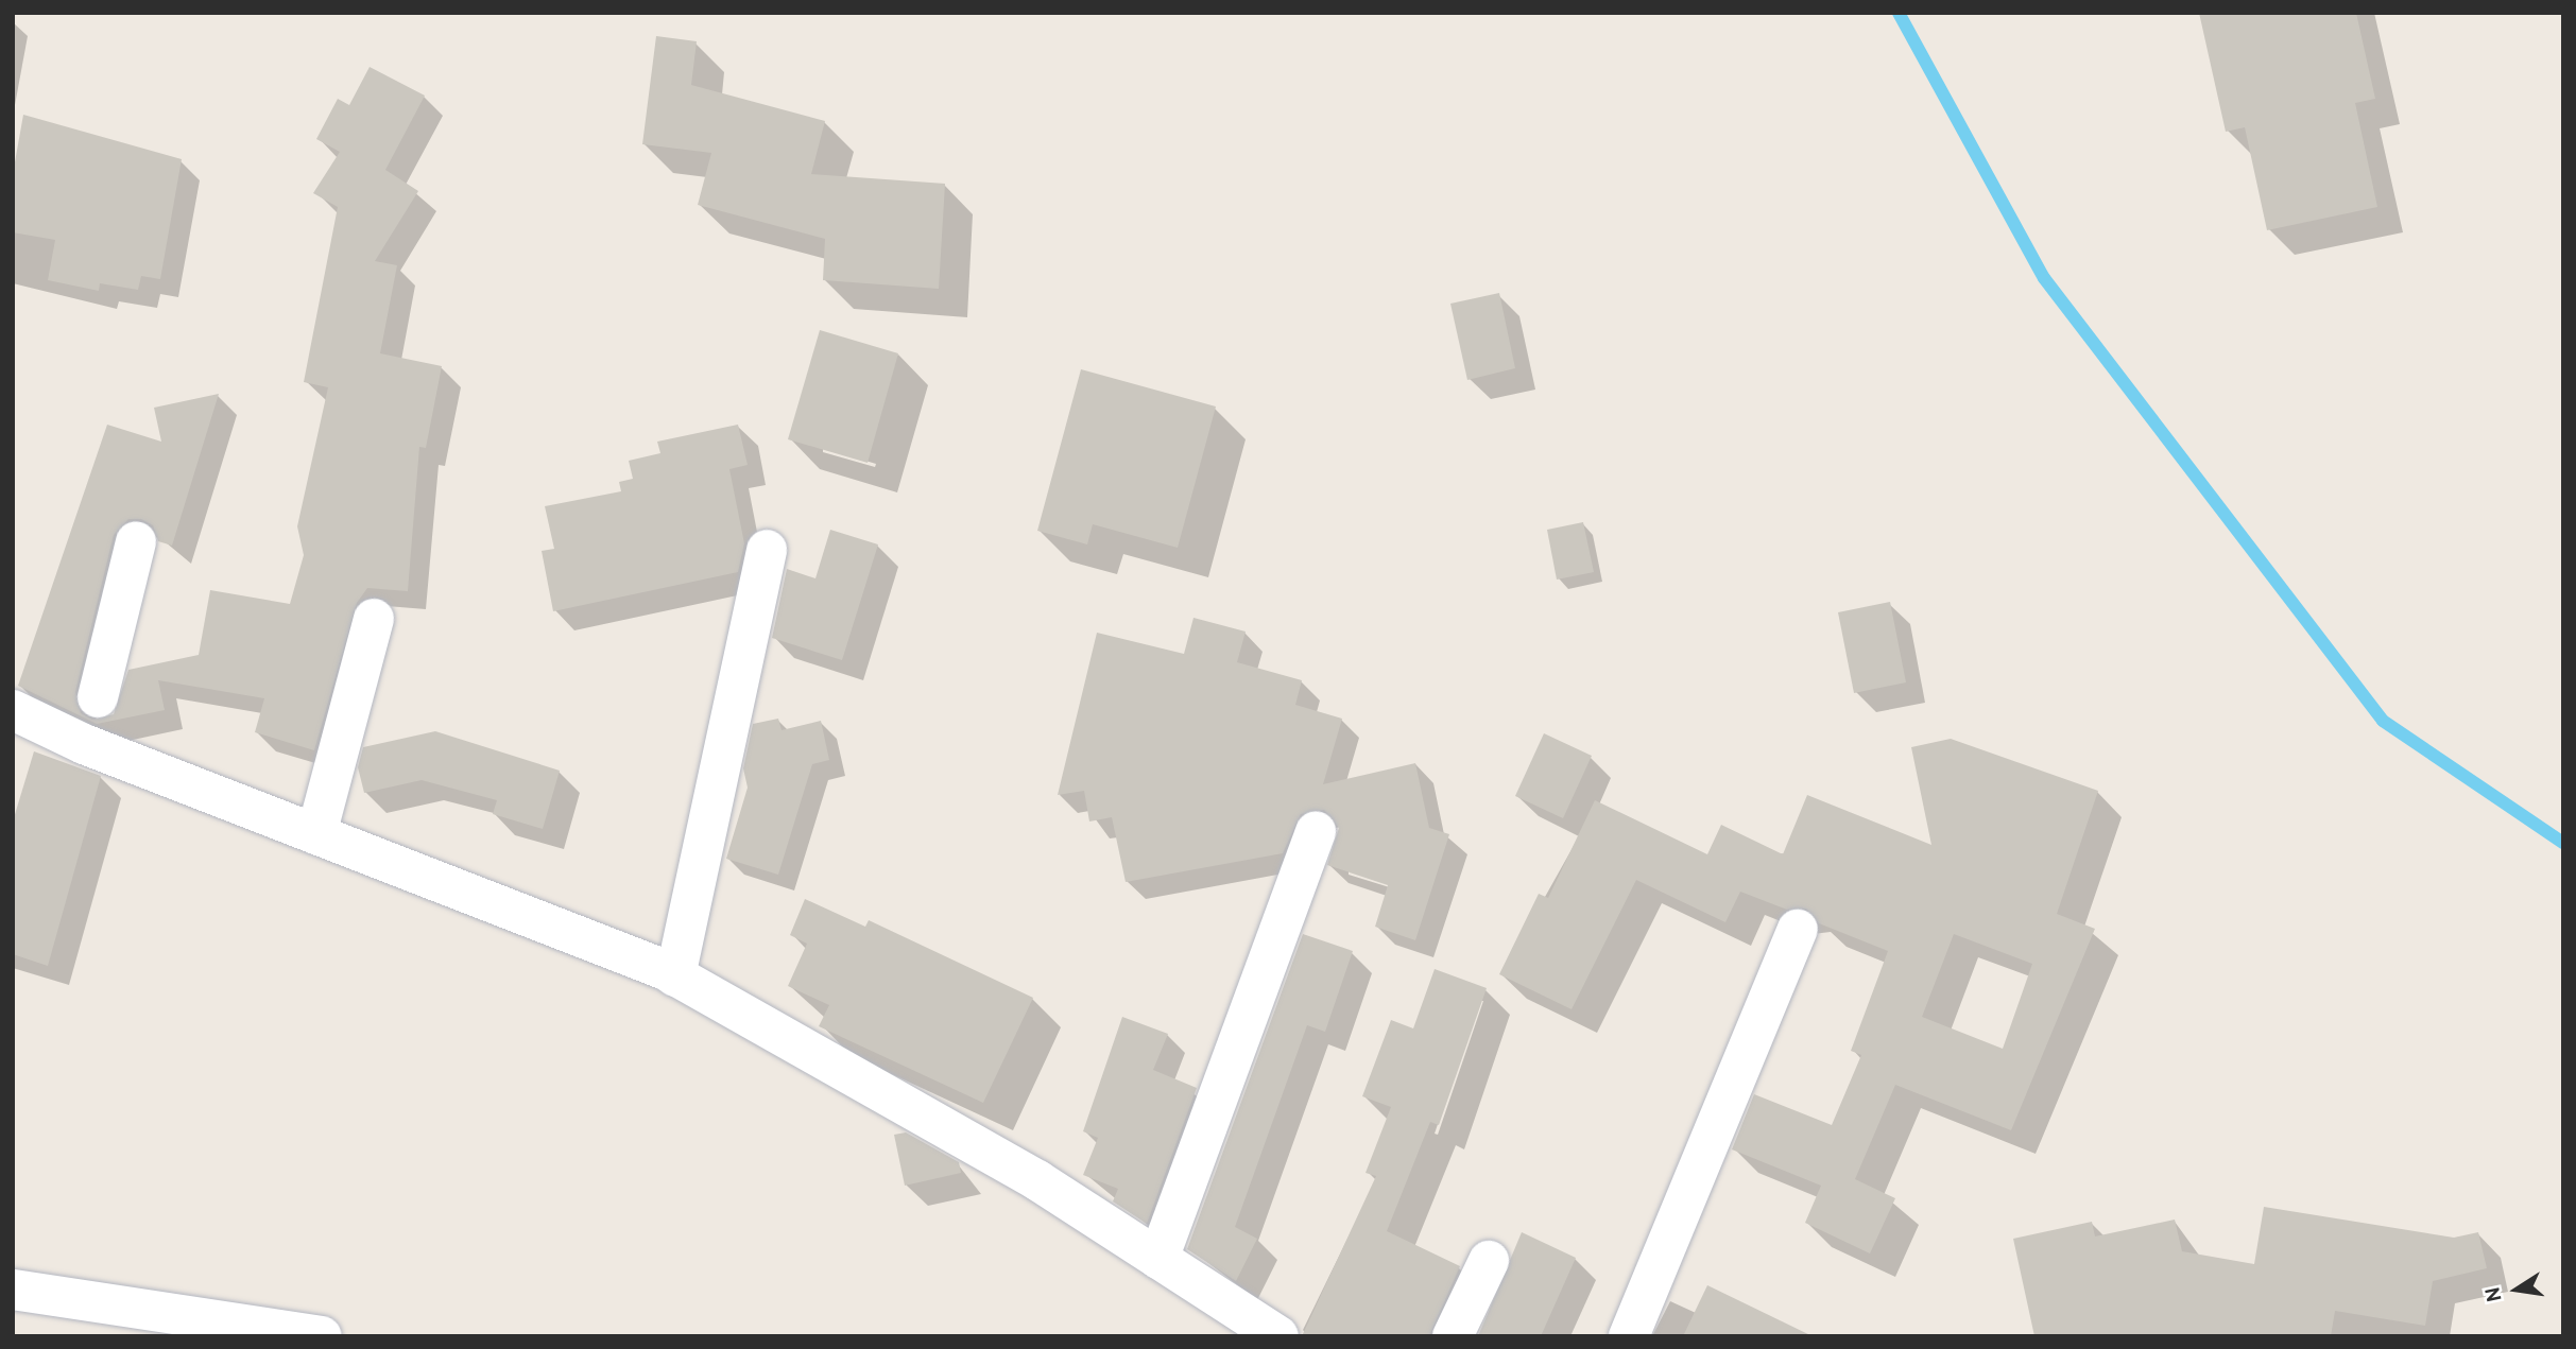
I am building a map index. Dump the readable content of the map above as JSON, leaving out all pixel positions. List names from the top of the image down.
{
  "north": "left"
}
